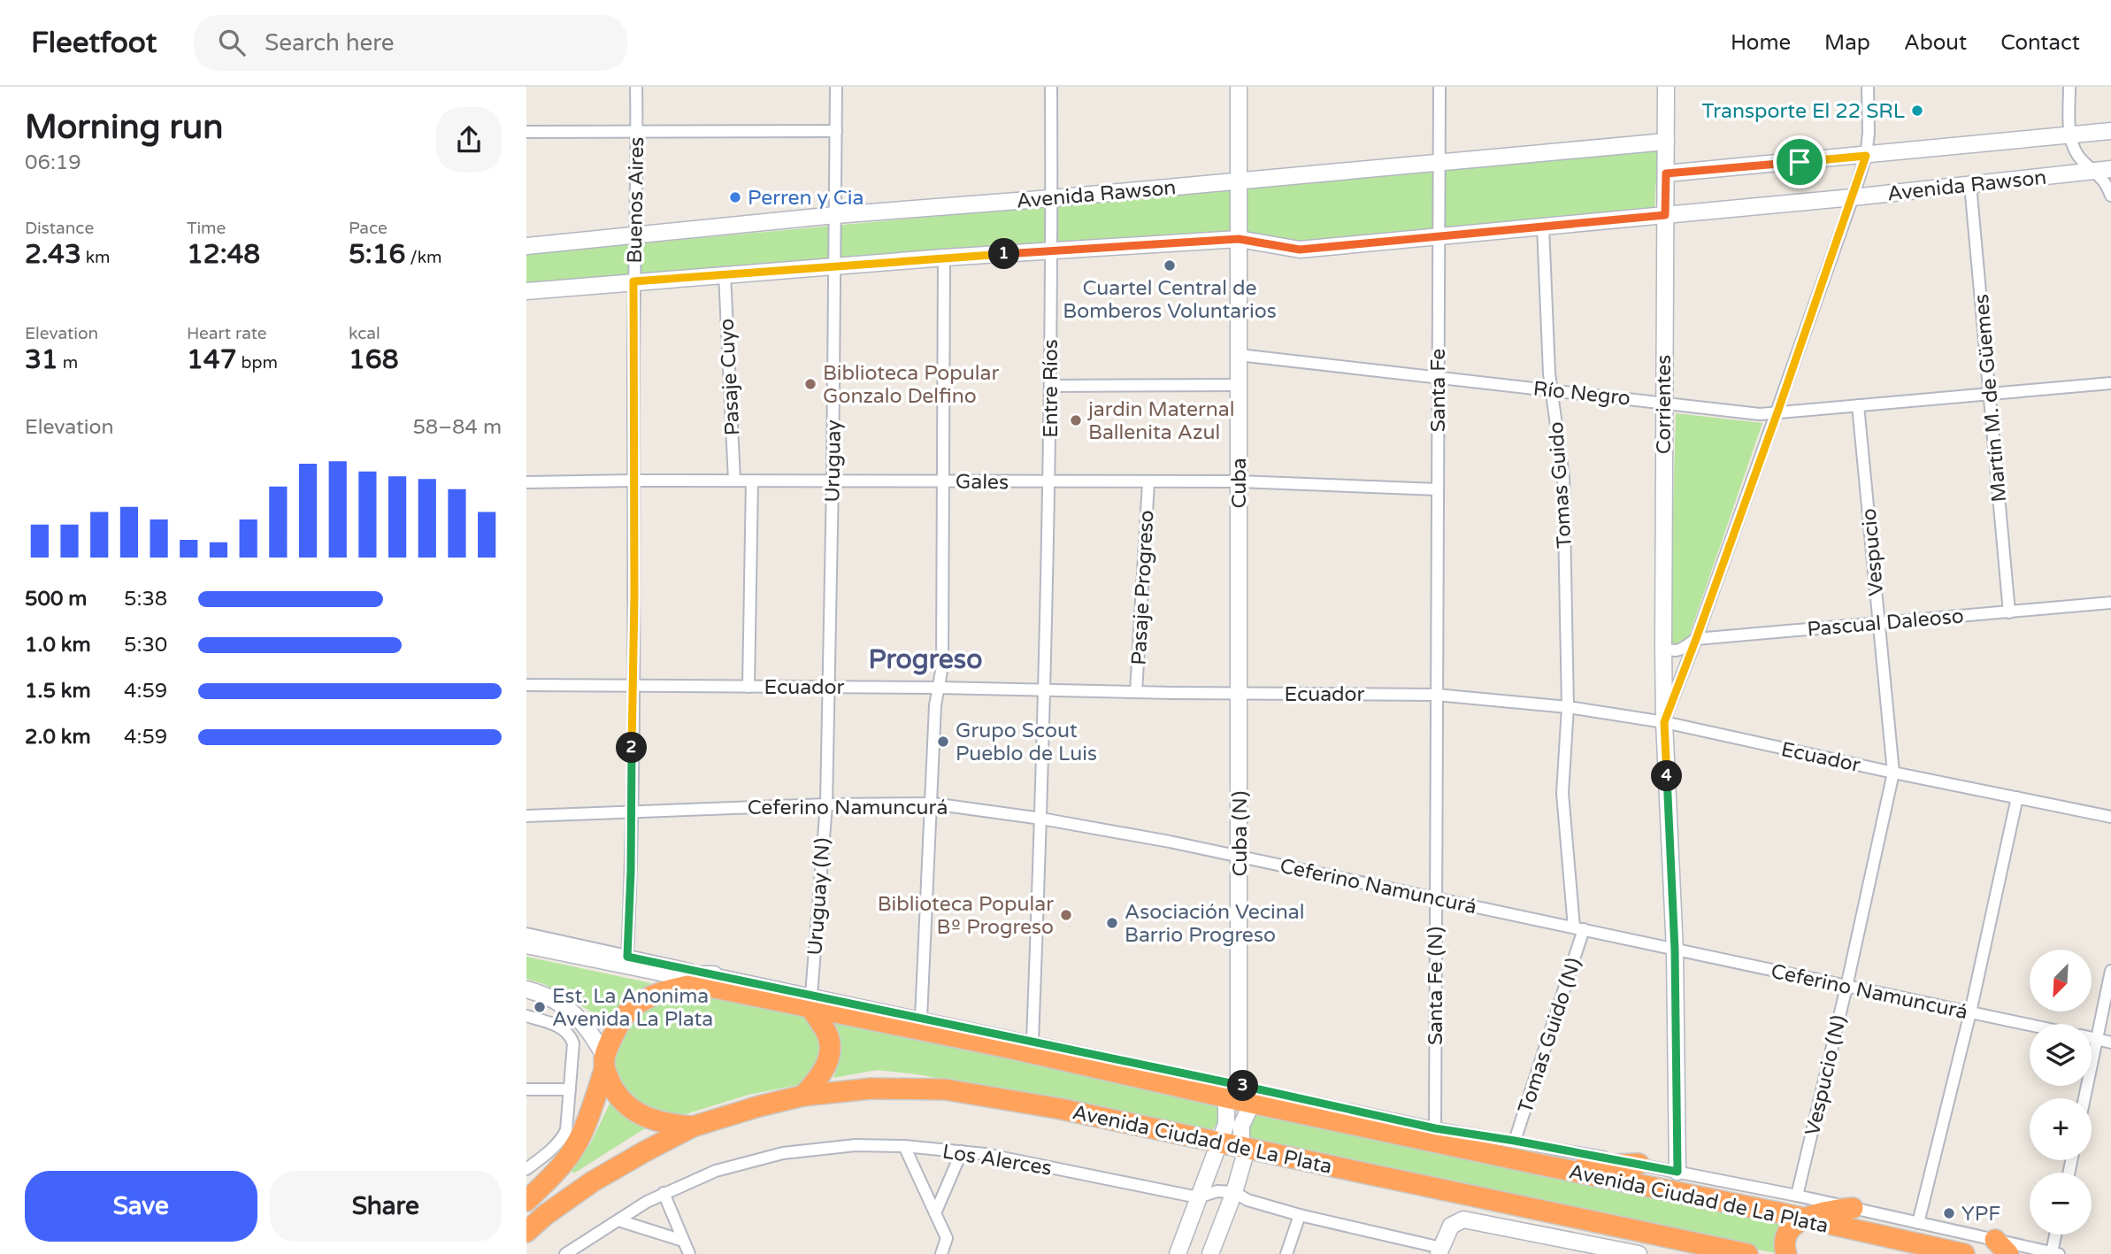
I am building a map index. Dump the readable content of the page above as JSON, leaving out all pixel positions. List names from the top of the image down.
{
  "streets": {
    "highway": ["Avenida Ciudad de La Plata"],
    "street": [
      "Avenida Rawson",
      "Buenos Aires",
      "Pasaje Cuyo",
      "Entre Ríos",
      "Santa Fe",
      "Río Negro",
      "Martín M. de Güemes",
      "Corrientes",
      "Uruguay",
      "Gales",
      "Cuba",
      "Tomas Guido",
      "Vespucio",
      "Pasaje Progreso",
      "Pascual Daleoso",
      "Ecuador",
      "Ceferino Namuncurá",
      "Cuba (N)",
      "Uruguay (N)",
      "Santa Fe (N)",
      "Tomas Guido (N)",
      "Vespucio (N)",
      "Los Alerces"
    ]
  },
  "crossings": [
    ["Avenida Rawson", "Buenos Aires"],
    ["Avenida Rawson", "Pasaje Cuyo"],
    ["Avenida Rawson", "Entre Ríos"],
    ["Avenida Rawson", "Santa Fe"],
    ["Avenida Rawson", "Martín M. de Güemes"],
    ["Avenida Rawson", "Corrientes"],
    ["Avenida Rawson", "Uruguay"],
    ["Avenida Rawson", "Cuba"],
    ["Avenida Rawson", "Tomas Guido"],
    ["Buenos Aires", "Gales"],
    ["Buenos Aires", "Ecuador"],
    ["Buenos Aires", "Ceferino Namuncurá"],
    ["Buenos Aires", "Avenida Ciudad de La Plata"],
    ["Pasaje Cuyo", "Gales"],
    ["Entre Ríos", "Gales"],
    ["Entre Ríos", "Ecuador"],
    ["Entre Ríos", "Ceferino Namuncurá"],
    ["Entre Ríos", "Avenida Ciudad de La Plata"],
    ["Santa Fe", "Río Negro"],
    ["Santa Fe", "Gales"],
    ["Santa Fe", "Ecuador"],
    ["Santa Fe", "Santa Fe (N)"],
    ["Río Negro", "Martín M. de Güemes"],
    ["Río Negro", "Corrientes"],
    ["Río Negro", "Cuba"],
    ["Río Negro", "Tomas Guido"],
    ["Río Negro", "Vespucio"],
    ["Martín M. de Güemes", "Pascual Daleoso"],
    ["Corrientes", "Pascual Daleoso"],
    ["Corrientes", "Ecuador"],
    ["Corrientes", "Ceferino Namuncurá"],
    ["Corrientes", "Avenida Ciudad de La Plata"],
    ["Uruguay", "Gales"],
    ["Uruguay", "Ecuador"],
    ["Uruguay", "Uruguay (N)"],
    ["Gales", "Cuba"],
    ["Gales", "Pasaje Progreso"],
    ["Cuba", "Ecuador"],
    ["Cuba", "Cuba (N)"],
    ["Tomas Guido", "Ecuador"],
    ["Tomas Guido", "Tomas Guido (N)"],
    ["Vespucio", "Pascual Daleoso"],
    ["Vespucio", "Ecuador"],
    ["Vespucio", "Vespucio (N)"],
    ["Pasaje Progreso", "Ecuador"],
    ["Ecuador", "Cuba (N)"],
    ["Ecuador", "Uruguay (N)"],
    ["Ecuador", "Santa Fe (N)"],
    ["Ecuador", "Tomas Guido (N)"],
    ["Ecuador", "Vespucio (N)"],
    ["Ceferino Namuncurá", "Cuba (N)"],
    ["Ceferino Namuncurá", "Uruguay (N)"],
    ["Ceferino Namuncurá", "Santa Fe (N)"],
    ["Ceferino Namuncurá", "Tomas Guido (N)"],
    ["Ceferino Namuncurá", "Vespucio (N)"],
    ["Cuba (N)", "Avenida Ciudad de La Plata"],
    ["Cuba (N)", "Los Alerces"],
    ["Uruguay (N)", "Avenida Ciudad de La Plata"],
    ["Santa Fe (N)", "Avenida Ciudad de La Plata"],
    ["Tomas Guido (N)", "Avenida Ciudad de La Plata"],
    ["Vespucio (N)", "Avenida Ciudad de La Plata"]
  ],
  "districts": ["Progreso"],
  "places": [
    "Transporte El 22 SRL",
    "Perren y Cia",
    "Cuartel Central de Bomberos Voluntarios",
    "Biblioteca Popular Gonzalo Delfino",
    "jardin Maternal Ballenita Azul",
    "Grupo Scout Pueblo de Luis",
    "Biblioteca Popular Bº Progreso",
    "Asociación Vecinal Barrio Progreso",
    "Est. La Anonima Avenida La Plata",
    "YPF"
  ],
  "north": "bottom left",
  "page": {
    "header": "Fleetfoot",
    "search": "Search here",
    "nav": [
      "Home",
      "Map",
      "About",
      "Contact"
    ],
    "heading": ["Morning run", "06:19"],
    "stats": [
      ["Distance", "2.43 km"],
      ["Time", "12:48"],
      ["Pace", "5:16 /km"],
      ["Elevation", "31 m"],
      ["Heart rate", "147 bpm"],
      ["kcal", "168"]
    ],
    "pins": [
      "1",
      "2",
      "4",
      "3"
    ],
    "chart": ["Elevation", "58–84 m"],
    "list": [
      {
        "name": "500 m",
        "note": "5:38"
      },
      {
        "name": "1.0 km",
        "note": "5:30"
      },
      {
        "name": "1.5 km",
        "note": "4:59"
      },
      {
        "name": "2.0 km",
        "note": "4:59"
      }
    ],
    "map_buttons": ["+", "−"],
    "buttons": ["Save", "Share"]
  }
}
